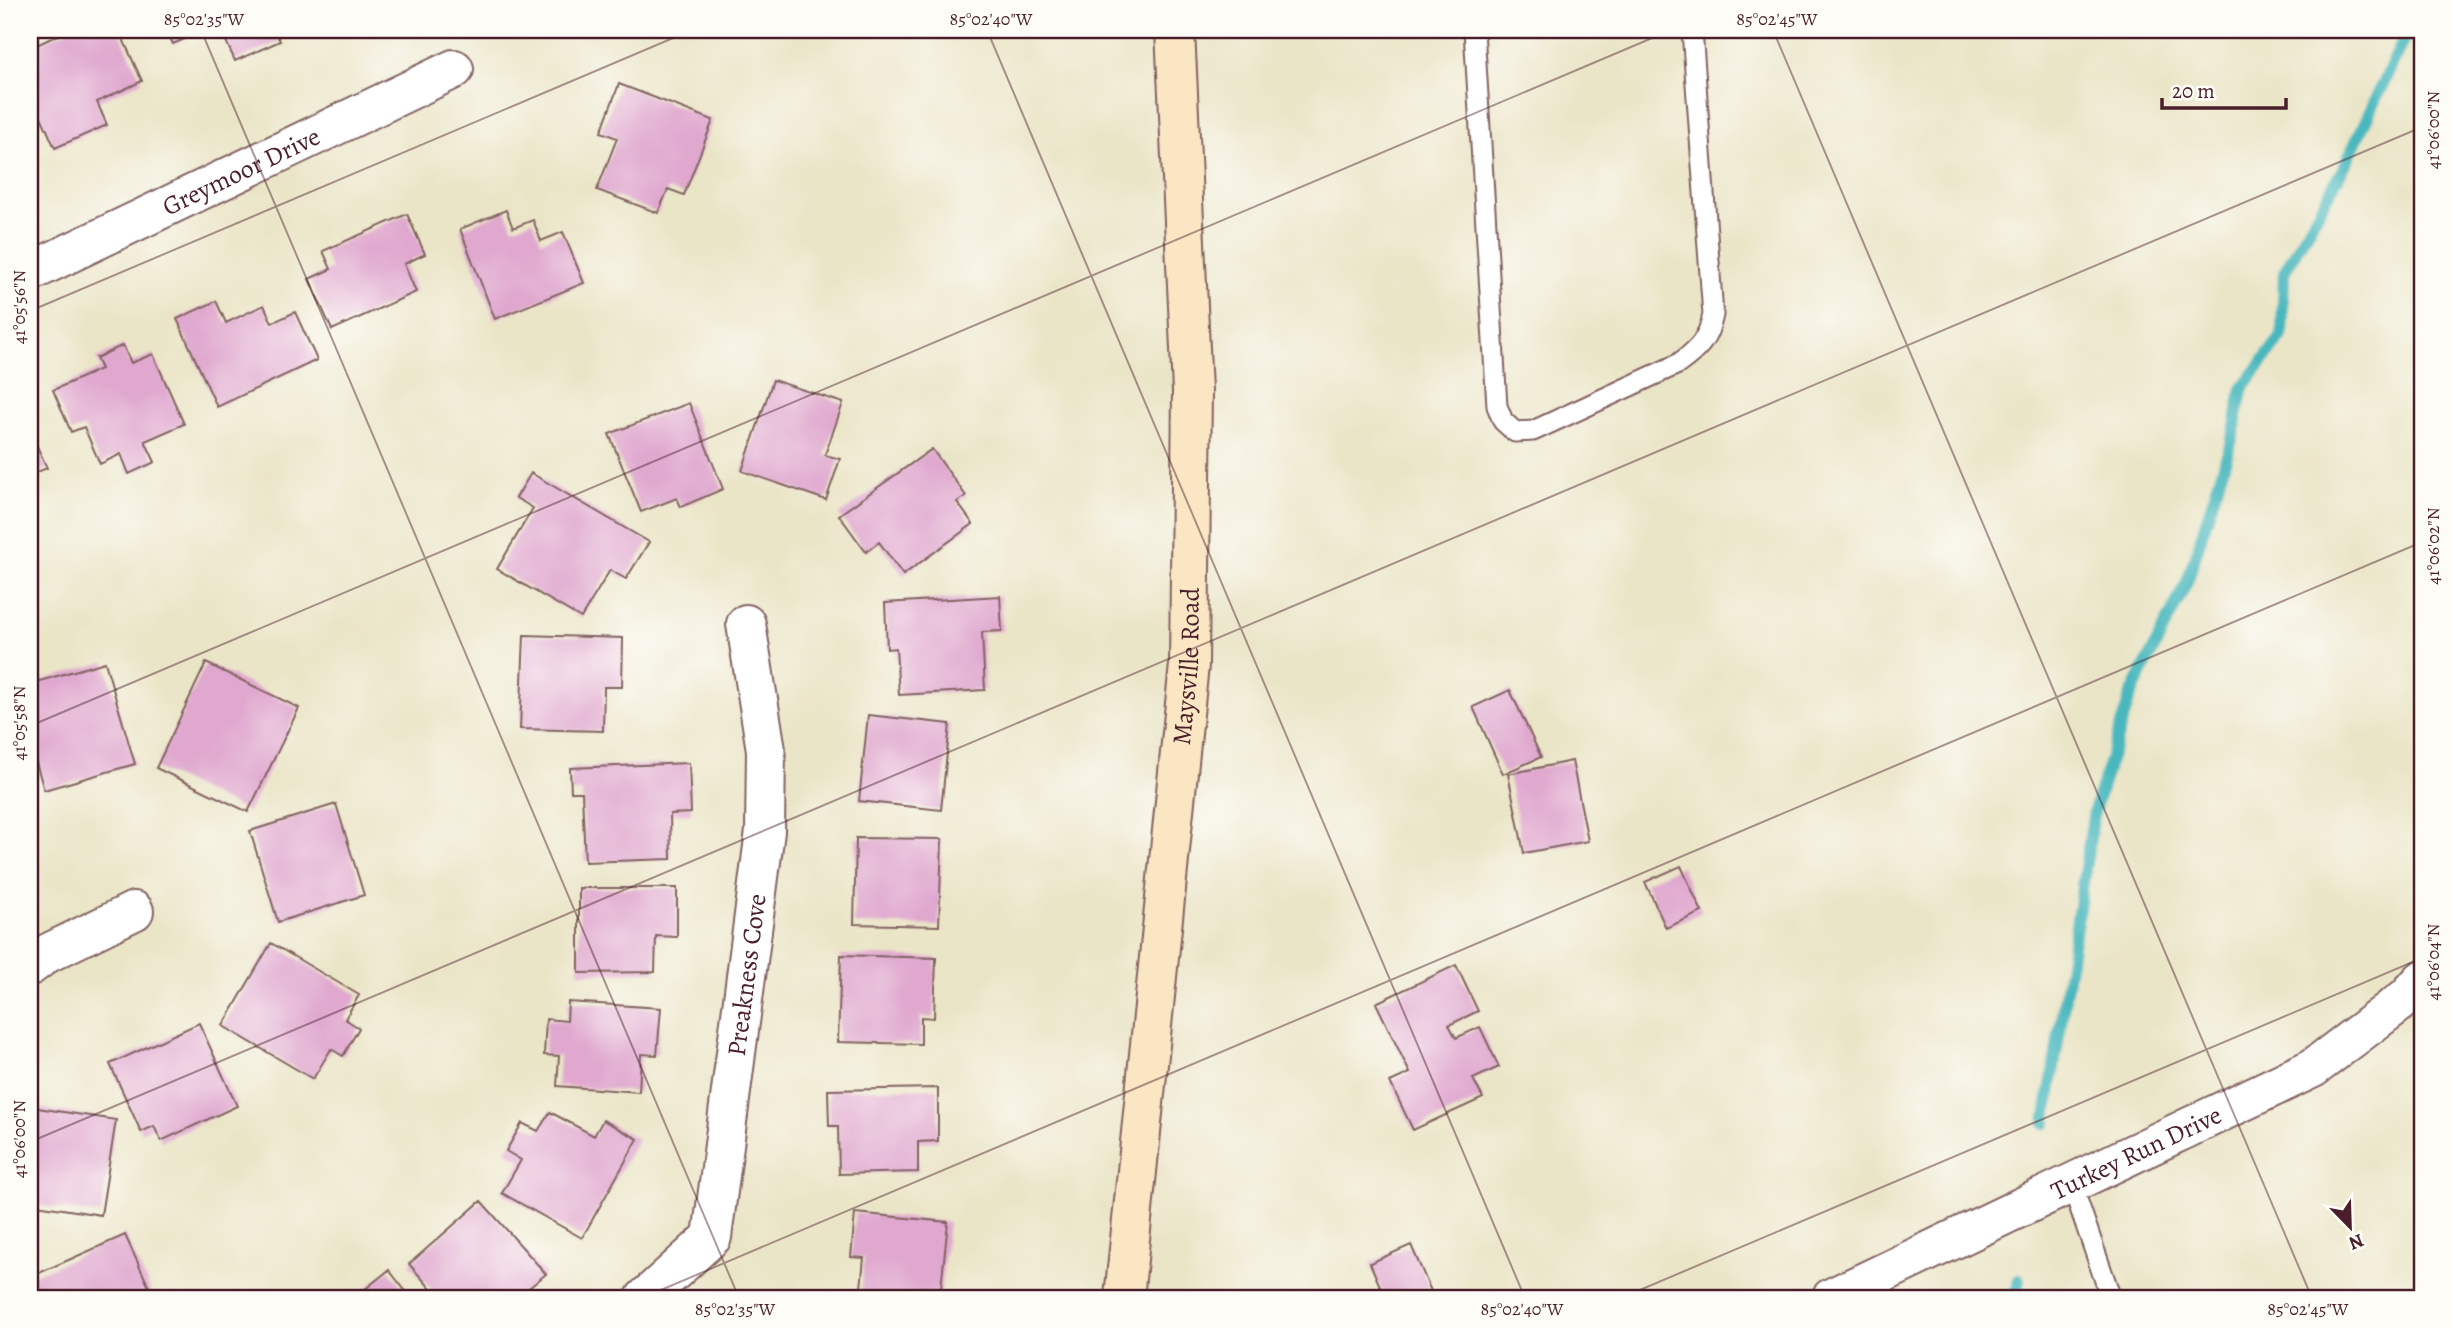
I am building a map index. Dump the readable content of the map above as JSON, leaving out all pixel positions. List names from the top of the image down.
{
  "streets": {
    "main road": ["Maysville Road"],
    "street": ["Greymoor Drive", "Preakness Cove", "Turkey Run Drive"]
  },
  "scale_bar": "20 m",
  "north": "bottom right",
  "coordinates": [
    "85°02'35\"W",
    "85°02'40\"W",
    "85°02'45\"W",
    "41°06'00\"N",
    "41°05'56\"N",
    "41°06'02\"N",
    "41°05'58\"N",
    "41°06'04\"N"
  ]
}
